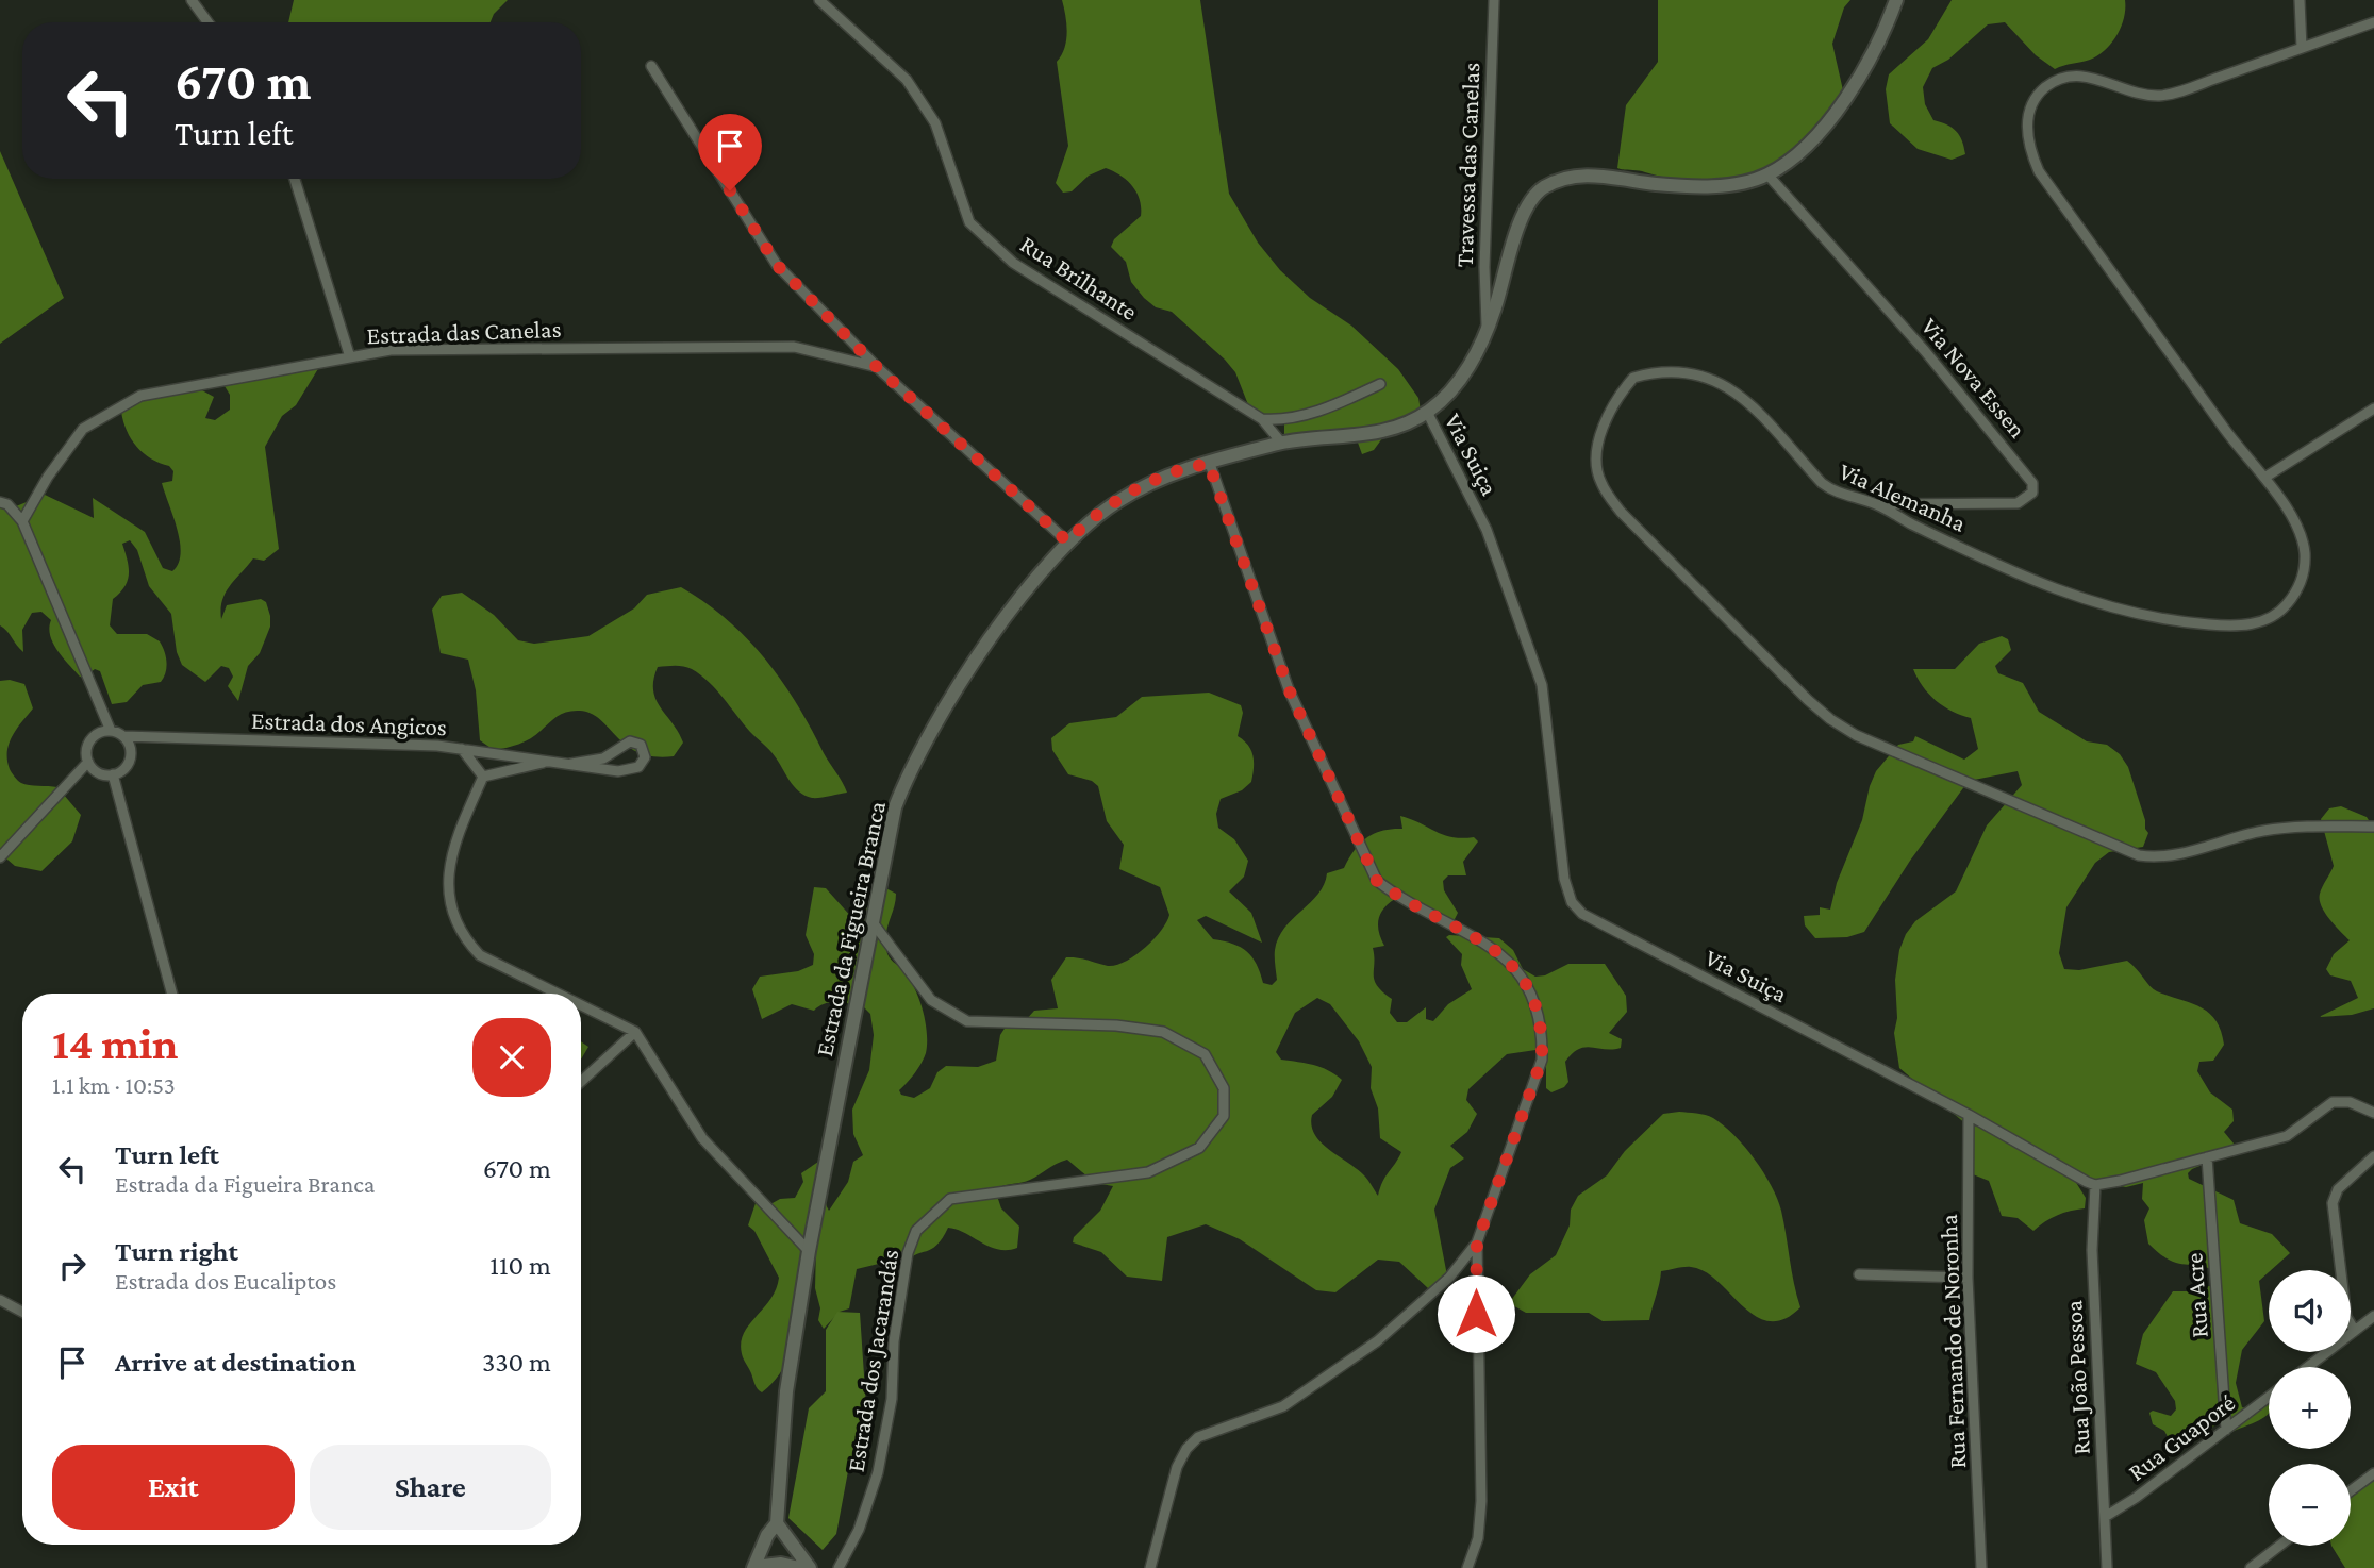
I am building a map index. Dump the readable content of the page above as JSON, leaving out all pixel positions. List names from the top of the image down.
{
  "streets": {
    "main road": ["Estrada da Figueira Branca"],
    "street": [
      "Travessa das Canelas",
      "Rua Brilhante",
      "Estrada das Canelas",
      "Via Nova Essen",
      "Via Suiça",
      "Via Alemanha",
      "Estrada dos Angicos",
      "Rua Acre",
      "Rua Fernando de Noronha",
      "Estrada dos Jacarandás",
      "Rua João Pessoa",
      "Rua Guaporé"
    ]
  },
  "crossings": [
    ["Travessa das Canelas", "Estrada da Figueira Branca"],
    ["Rua Brilhante", "Estrada da Figueira Branca"],
    ["Via Nova Essen", "Via Alemanha"],
    ["Via Nova Essen", "Estrada da Figueira Branca"],
    ["Via Suiça", "Estrada da Figueira Branca"],
    ["Via Suiça", "Rua Fernando de Noronha"],
    ["Via Suiça", "Rua João Pessoa"],
    ["Estrada da Figueira Branca", "Estrada dos Jacarandás"],
    ["Rua Acre", "Rua Guaporé"],
    ["Rua João Pessoa", "Rua Guaporé"]
  ],
  "page": {
    "turn": ["670 m", "Turn left"],
    "heading": ["14 min", "1.1 km · 10:53"],
    "list": [
      {
        "name": "Turn left",
        "note": "Estrada da Figueira Branca",
        "value": "670 m"
      },
      {
        "name": "Turn right",
        "note": "Estrada dos Eucaliptos",
        "value": "110 m"
      },
      {
        "name": "Arrive at destination",
        "value": "330 m"
      }
    ],
    "map_buttons": ["+", "−"],
    "buttons": ["Exit", "Share"]
  }
}
